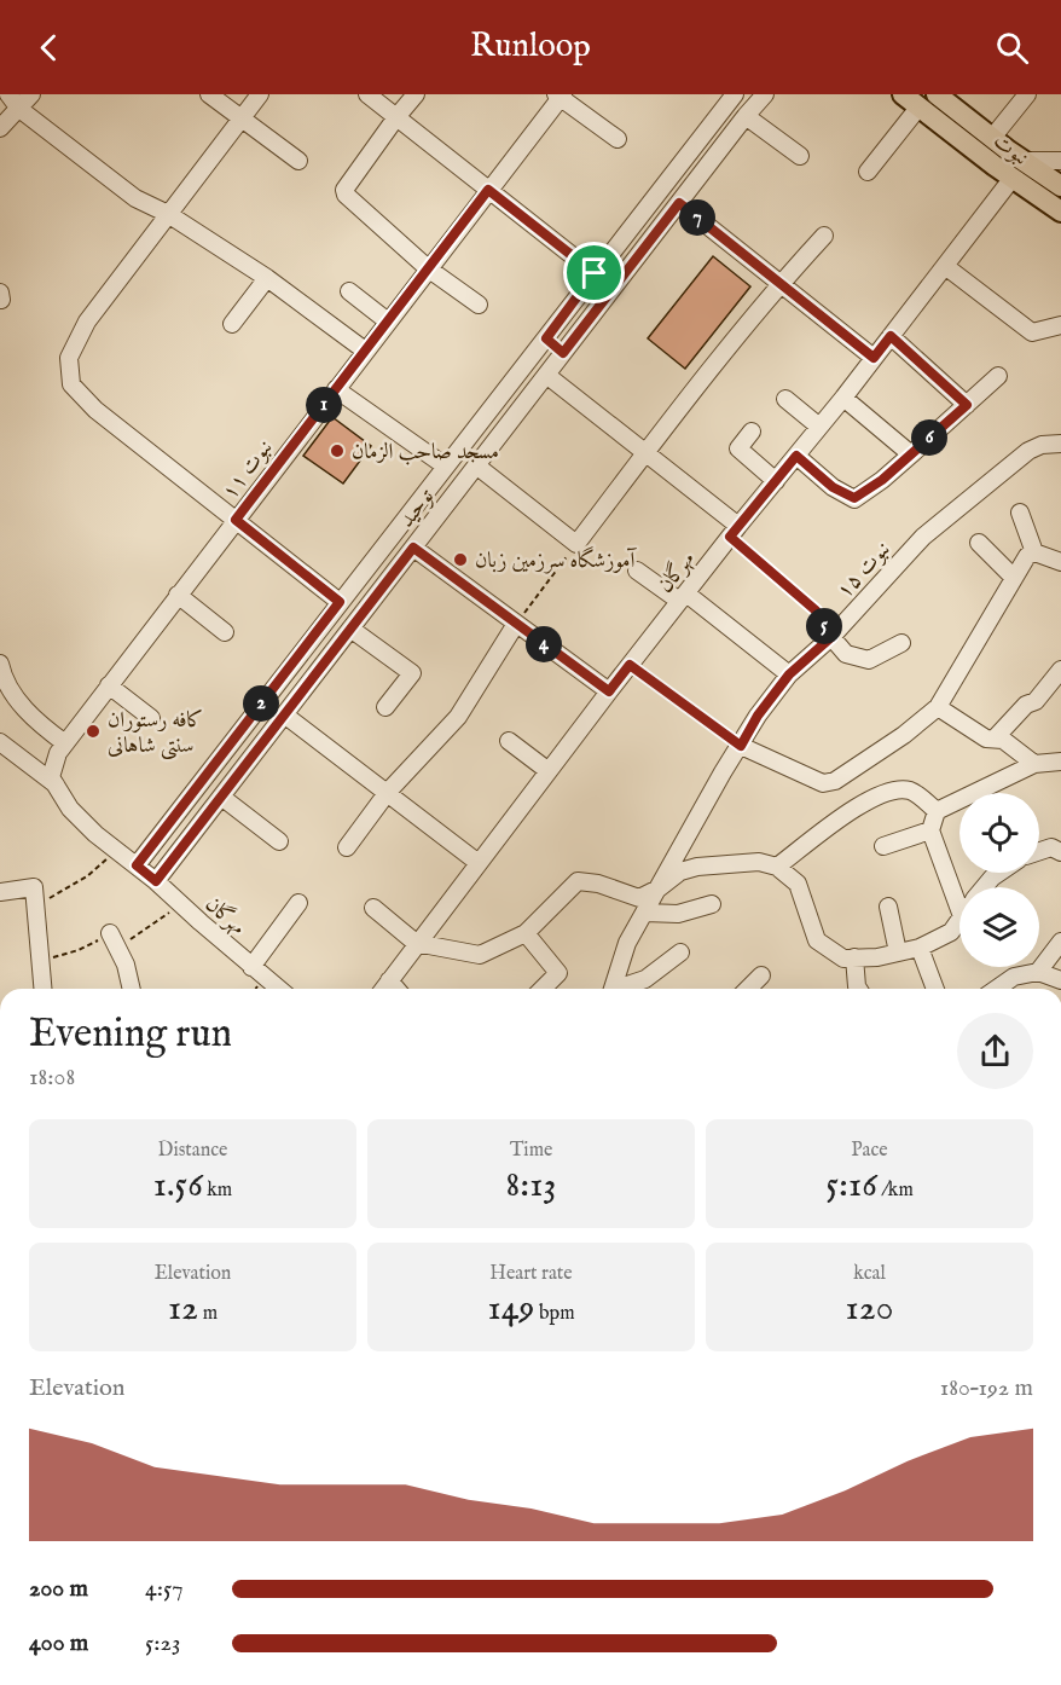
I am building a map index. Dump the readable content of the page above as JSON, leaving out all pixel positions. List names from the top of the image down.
{
  "streets": {
    "main road": ["نبوت"],
    "street": [
      "نبوت ۱۱",
      "توحید",
      "نبوت ۱۵",
      "مهرگان"
    ]
  },
  "crossings": [
    ["نبوت", "مهرگان"],
    ["توحید", "مهرگان"]
  ],
  "places": ["مسجد صاحب الزمان", "آموزشگاه سرزمین زبان", "کافه رستوران سنتی شاهانی"],
  "page": {
    "header": "Runloop",
    "pins": [
      "7",
      "1",
      "6",
      "5",
      "4",
      "2"
    ],
    "heading": ["Evening run", "18:08"],
    "stats": [
      ["Distance", "1.56 km"],
      ["Time", "8:13"],
      ["Pace", "5:16 /km"],
      ["Elevation", "12 m"],
      ["Heart rate", "149 bpm"],
      ["kcal", "120"]
    ],
    "chart": ["Elevation", "180–192 m"],
    "list": [
      {
        "name": "200 m",
        "note": "4:57"
      },
      {
        "name": "400 m",
        "note": "5:23"
      }
    ]
  }
}
